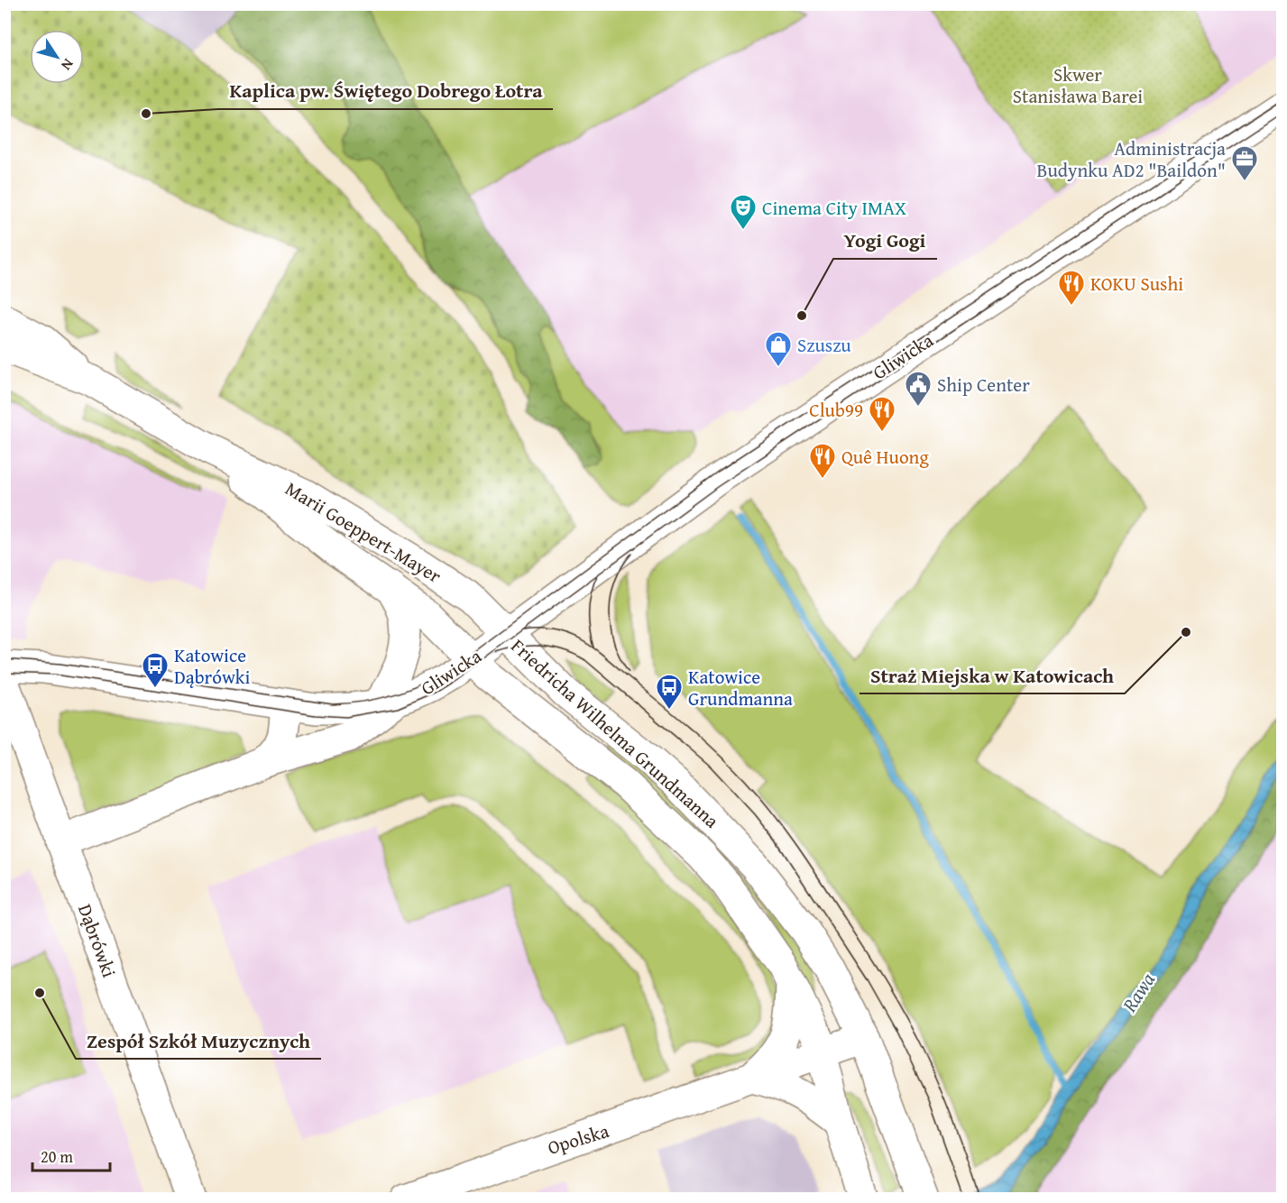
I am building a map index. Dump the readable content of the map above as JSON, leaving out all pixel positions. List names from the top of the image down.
{
  "streets": {
    "street": [
      "Gliwicka",
      "Marii Goeppert-Mayer",
      "Friedricha Wilhelma Grundmanna",
      "Dąbrówki",
      "Opolska"
    ]
  },
  "crossings": [
    ["Gliwicka", "Marii Goeppert-Mayer"],
    ["Gliwicka", "Friedricha Wilhelma Grundmanna"],
    ["Gliwicka", "Dąbrówki"],
    ["Marii Goeppert-Mayer", "Friedricha Wilhelma Grundmanna"],
    ["Friedricha Wilhelma Grundmanna", "Opolska"]
  ],
  "water": ["Rawa"],
  "parks": ["Skwer Stanisława Barei"],
  "places": {
    "other": [
      "Kaplica pw. Świętego Dobrego Łotra",
      "Yogi Gogi",
      "Straż Miejska w Katowicach",
      "Zespół Szkół Muzycznych"
    ],
    "office": ["Administracja Budynku AD2 \"Baildon\""],
    "theatre": ["Cinema City IMAX"],
    "restaurant": ["KOKU Sushi", "Club99", "Quê Huong"],
    "shop": ["Szuszu"],
    "public building": ["Ship Center"],
    "bus stop": ["Katowice Dąbrówki", "Katowice Grundmanna"]
  },
  "scale_bar": "20 m",
  "north": "bottom right"
}
